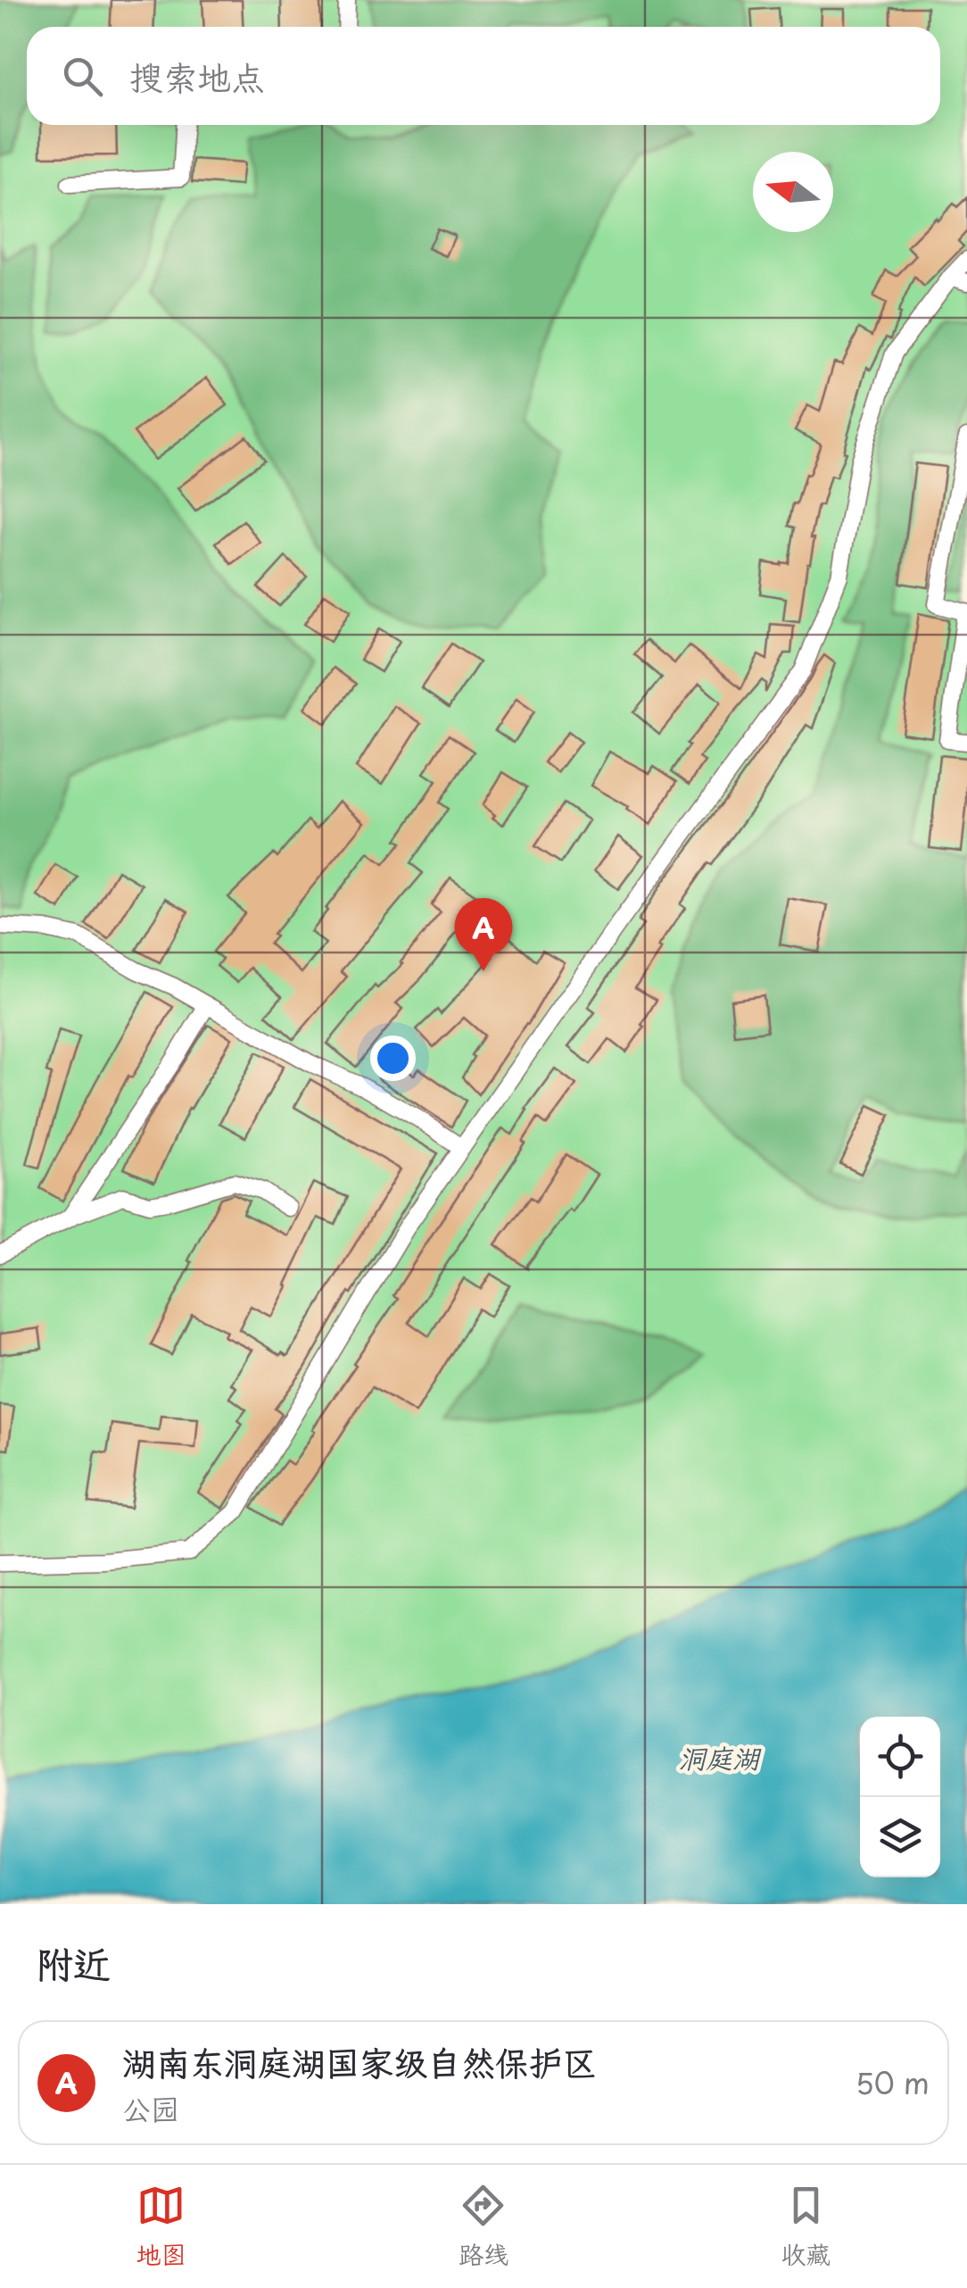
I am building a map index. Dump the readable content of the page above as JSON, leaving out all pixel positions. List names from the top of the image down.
{
  "water": ["洞庭湖"],
  "north": "left",
  "page": {
    "search": "搜索地点",
    "pins": "A",
    "heading": "附近",
    "list": [
      {
        "mark": "A",
        "name": "湖南东洞庭湖国家级自然保护区",
        "note": "公园",
        "value": "50 m"
      }
    ],
    "nav": ["地图", "路线", "收藏"]
  }
}
